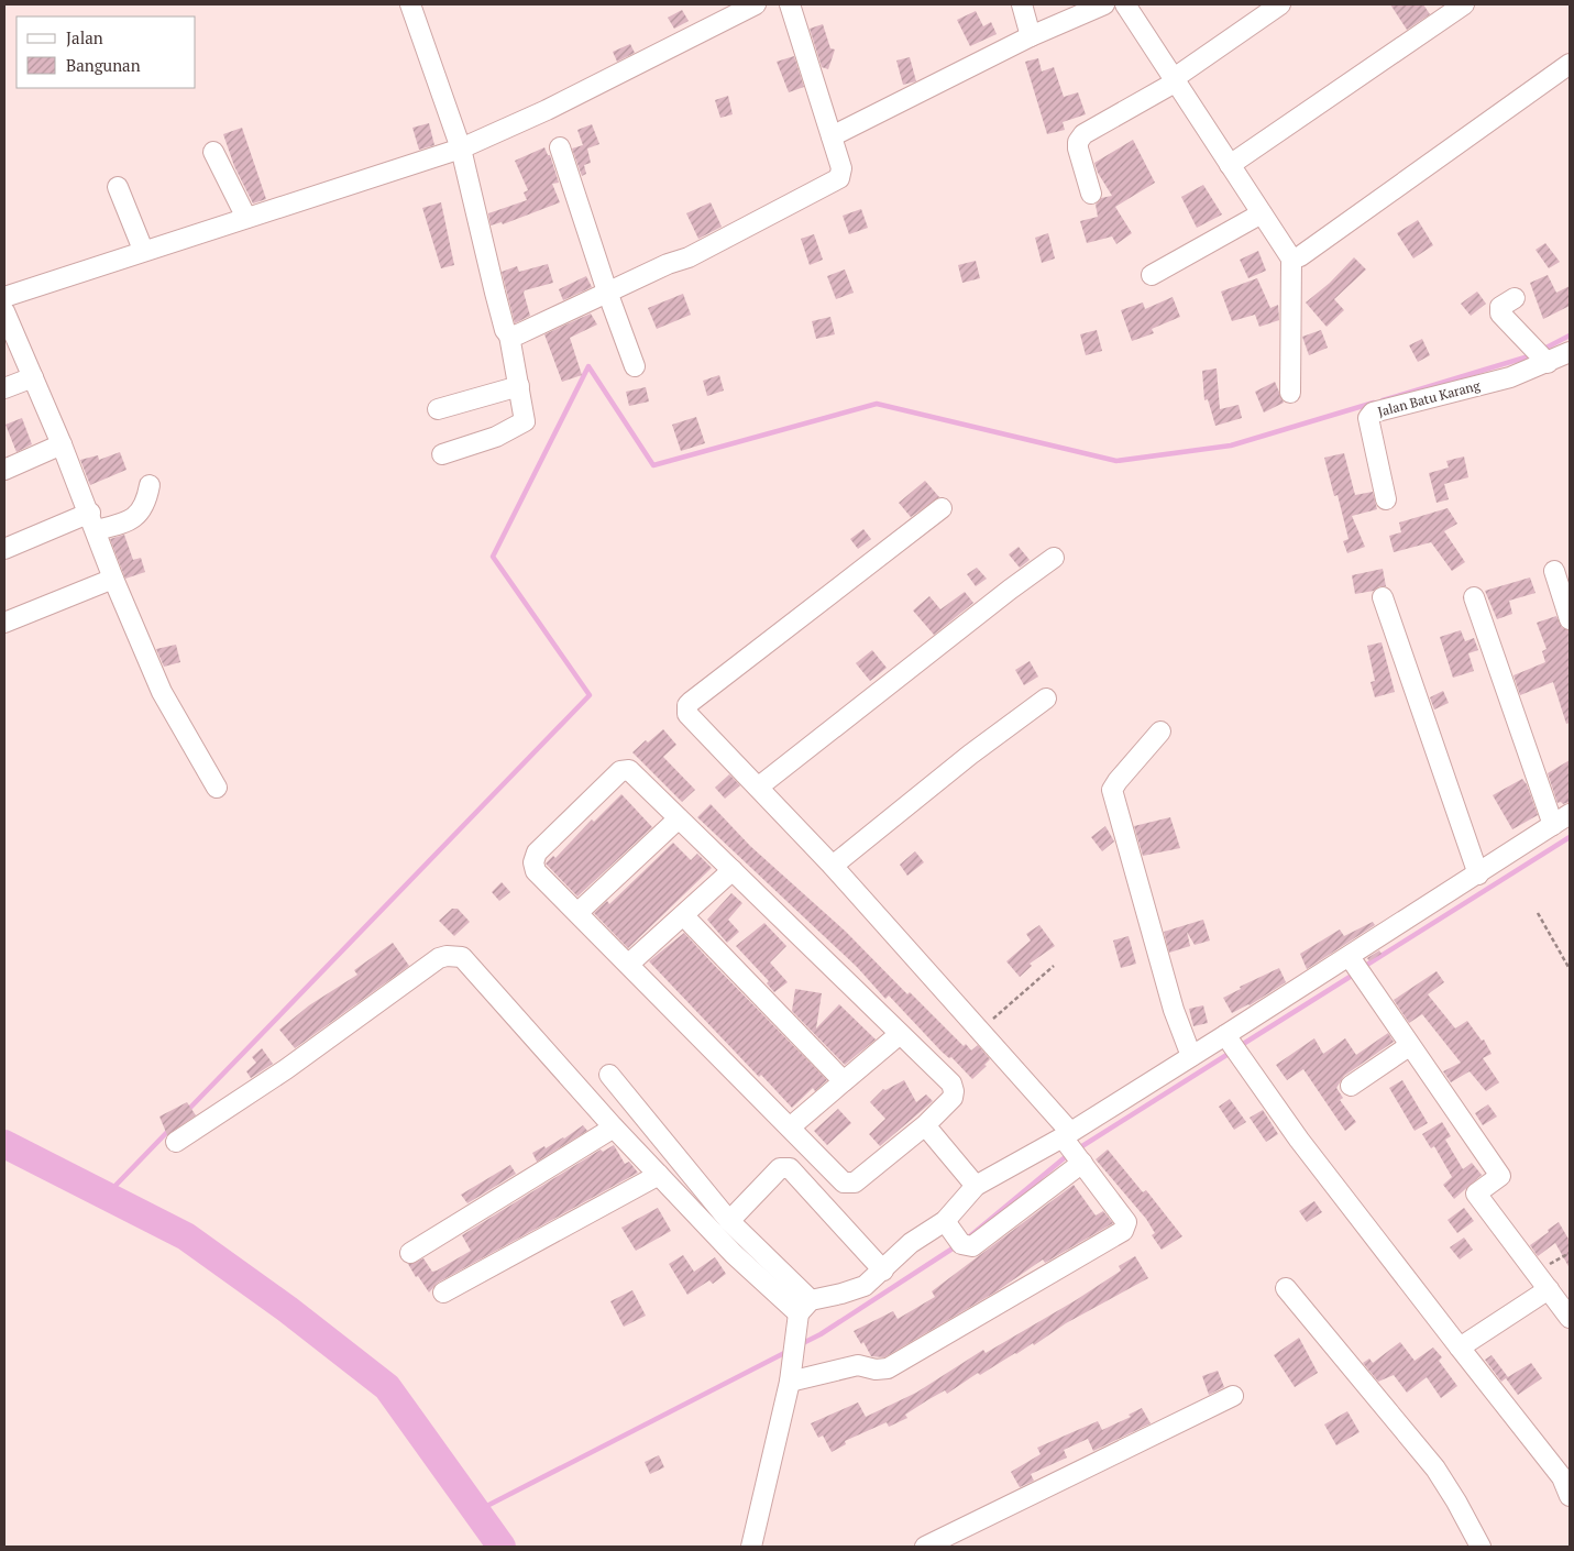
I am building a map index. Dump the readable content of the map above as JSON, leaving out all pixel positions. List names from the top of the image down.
{
  "streets": {
    "street": ["Jalan Batu Karang"]
  },
  "legend": ["Jalan", "Bangunan"]
}
